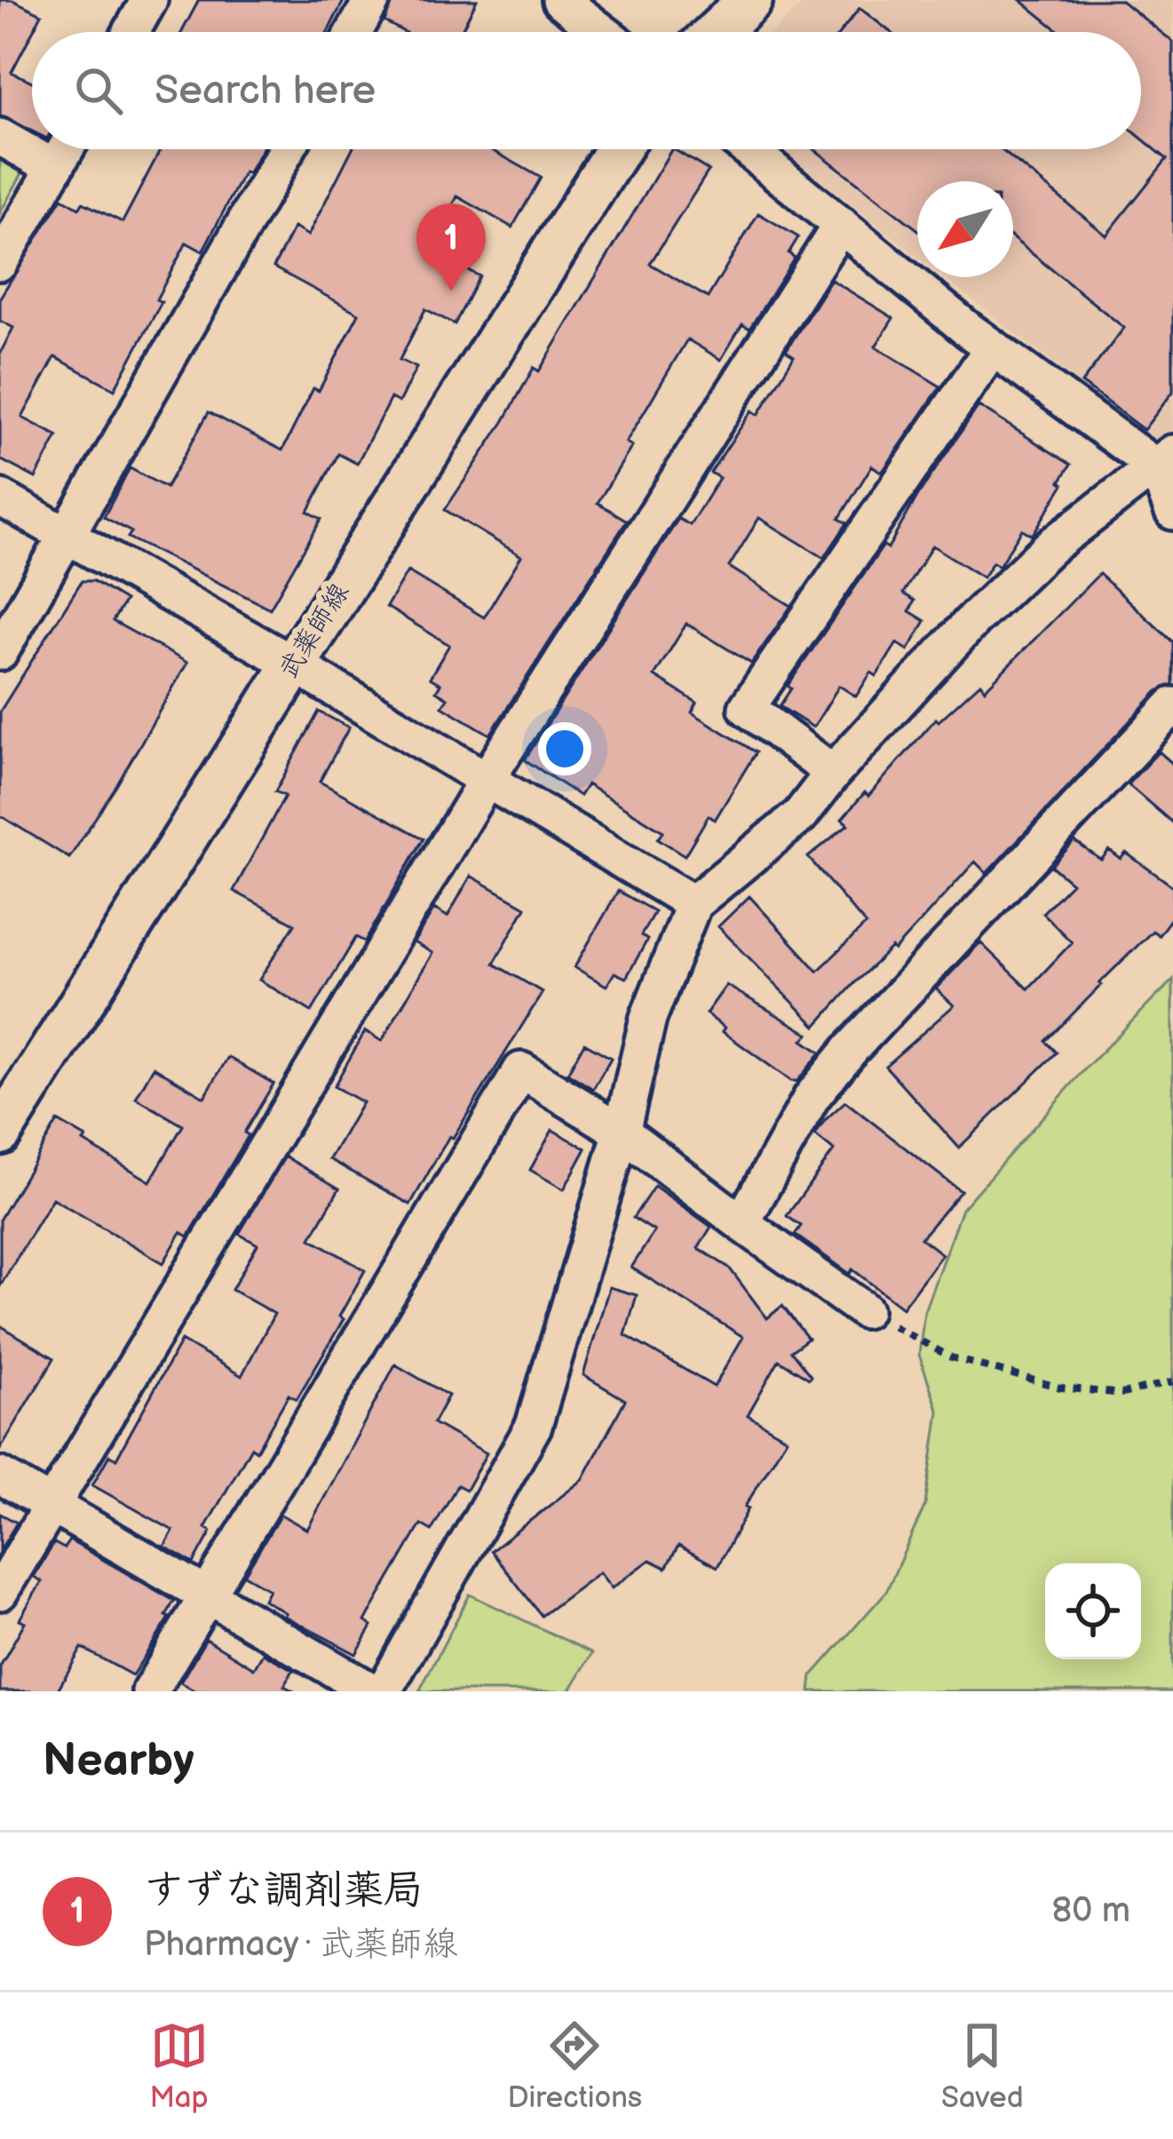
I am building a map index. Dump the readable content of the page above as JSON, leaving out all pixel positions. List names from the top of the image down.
{
  "streets": {
    "street": ["武薬師線"]
  },
  "north": "bottom left",
  "page": {
    "search": "Search here",
    "pins": "1",
    "heading": "Nearby",
    "list": [
      {
        "mark": "1",
        "name": "すずな調剤薬局",
        "note": "Pharmacy · 武薬師線",
        "value": "80 m"
      }
    ],
    "nav": ["Map", "Directions", "Saved"]
  }
}
